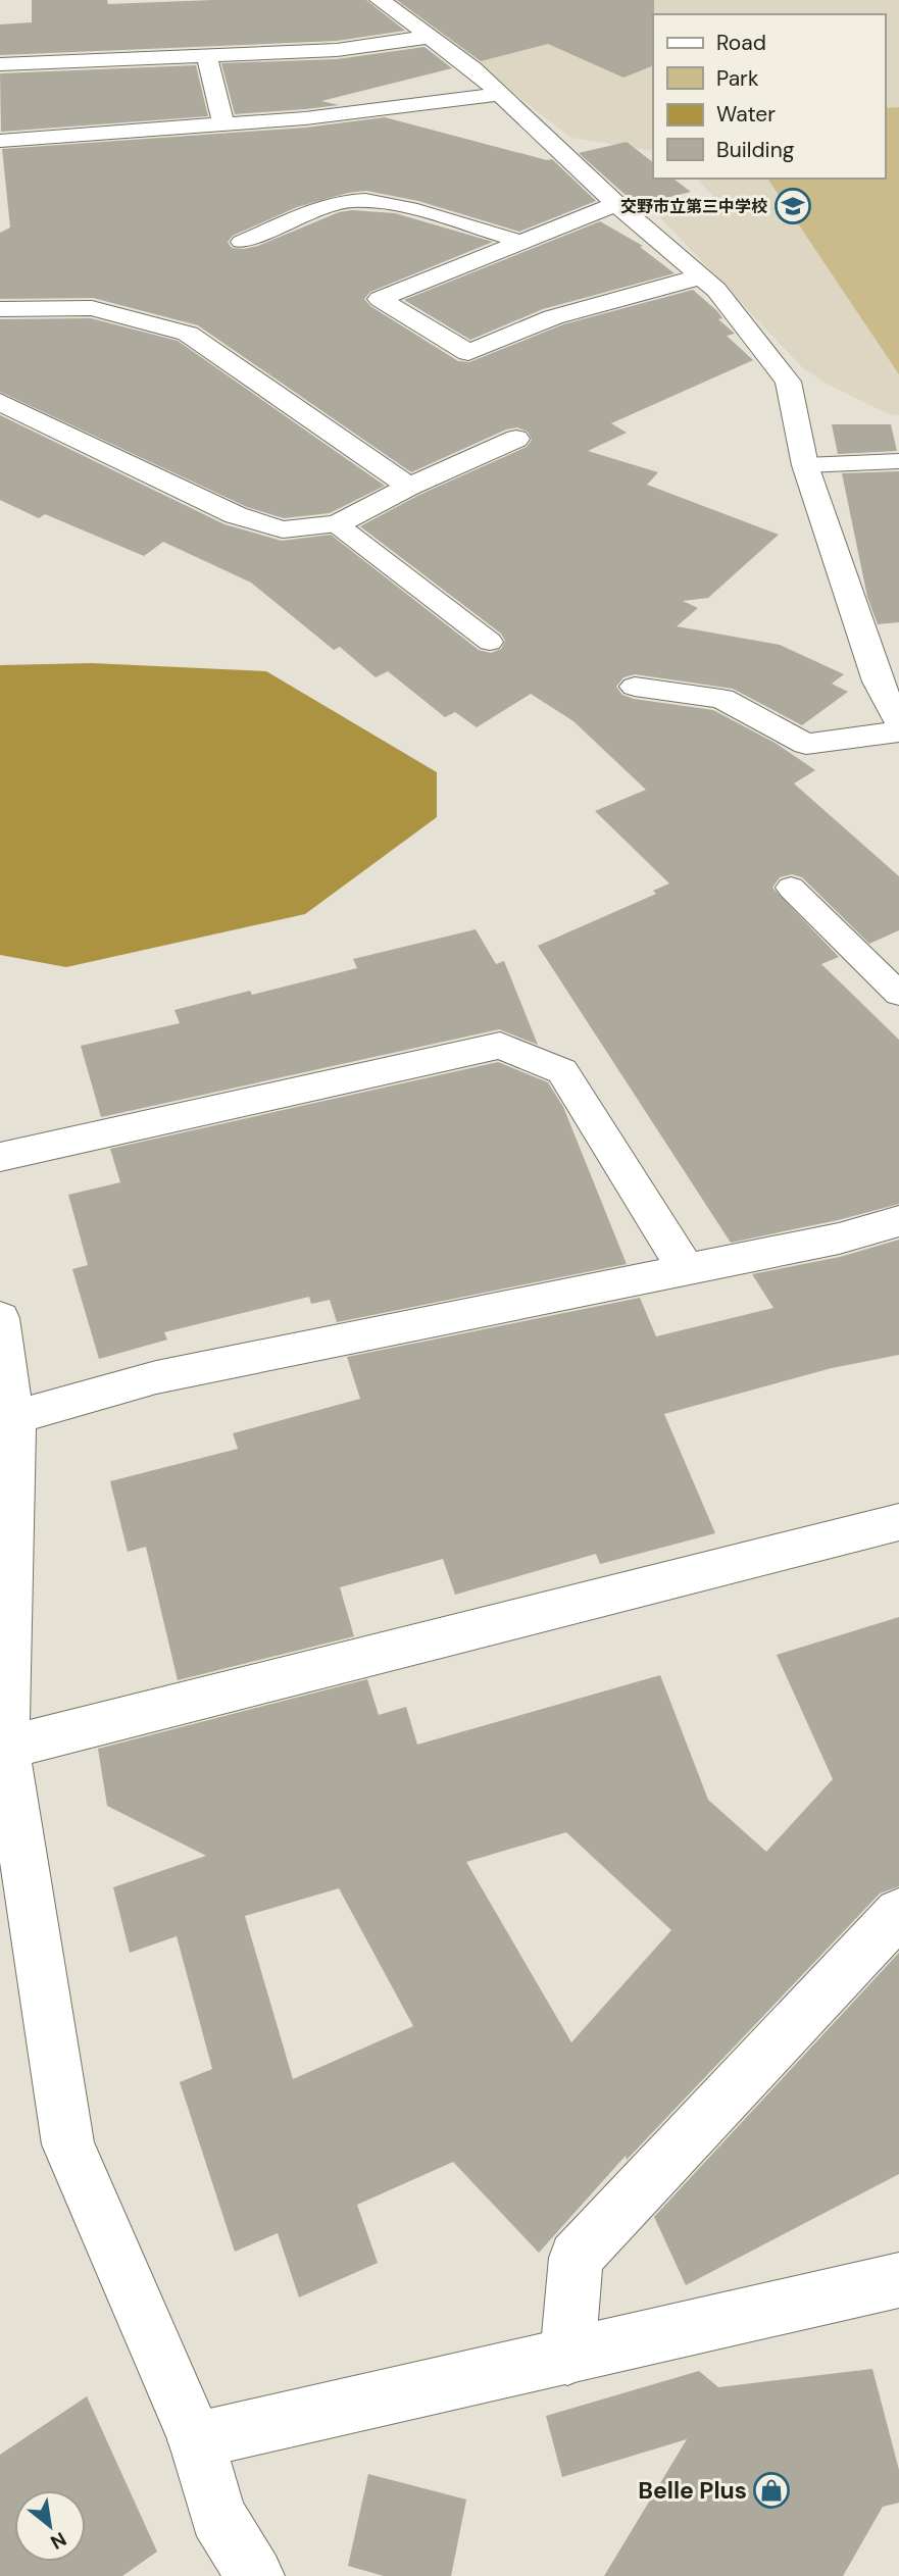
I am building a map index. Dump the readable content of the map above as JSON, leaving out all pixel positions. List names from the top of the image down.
{
  "places": {
    "school or university": ["交野市立第三中学校"],
    "shop": ["Belle Plus"]
  },
  "legend": [
    "Road",
    "Park",
    "Water",
    "Building"
  ],
  "north": "bottom right"
}
